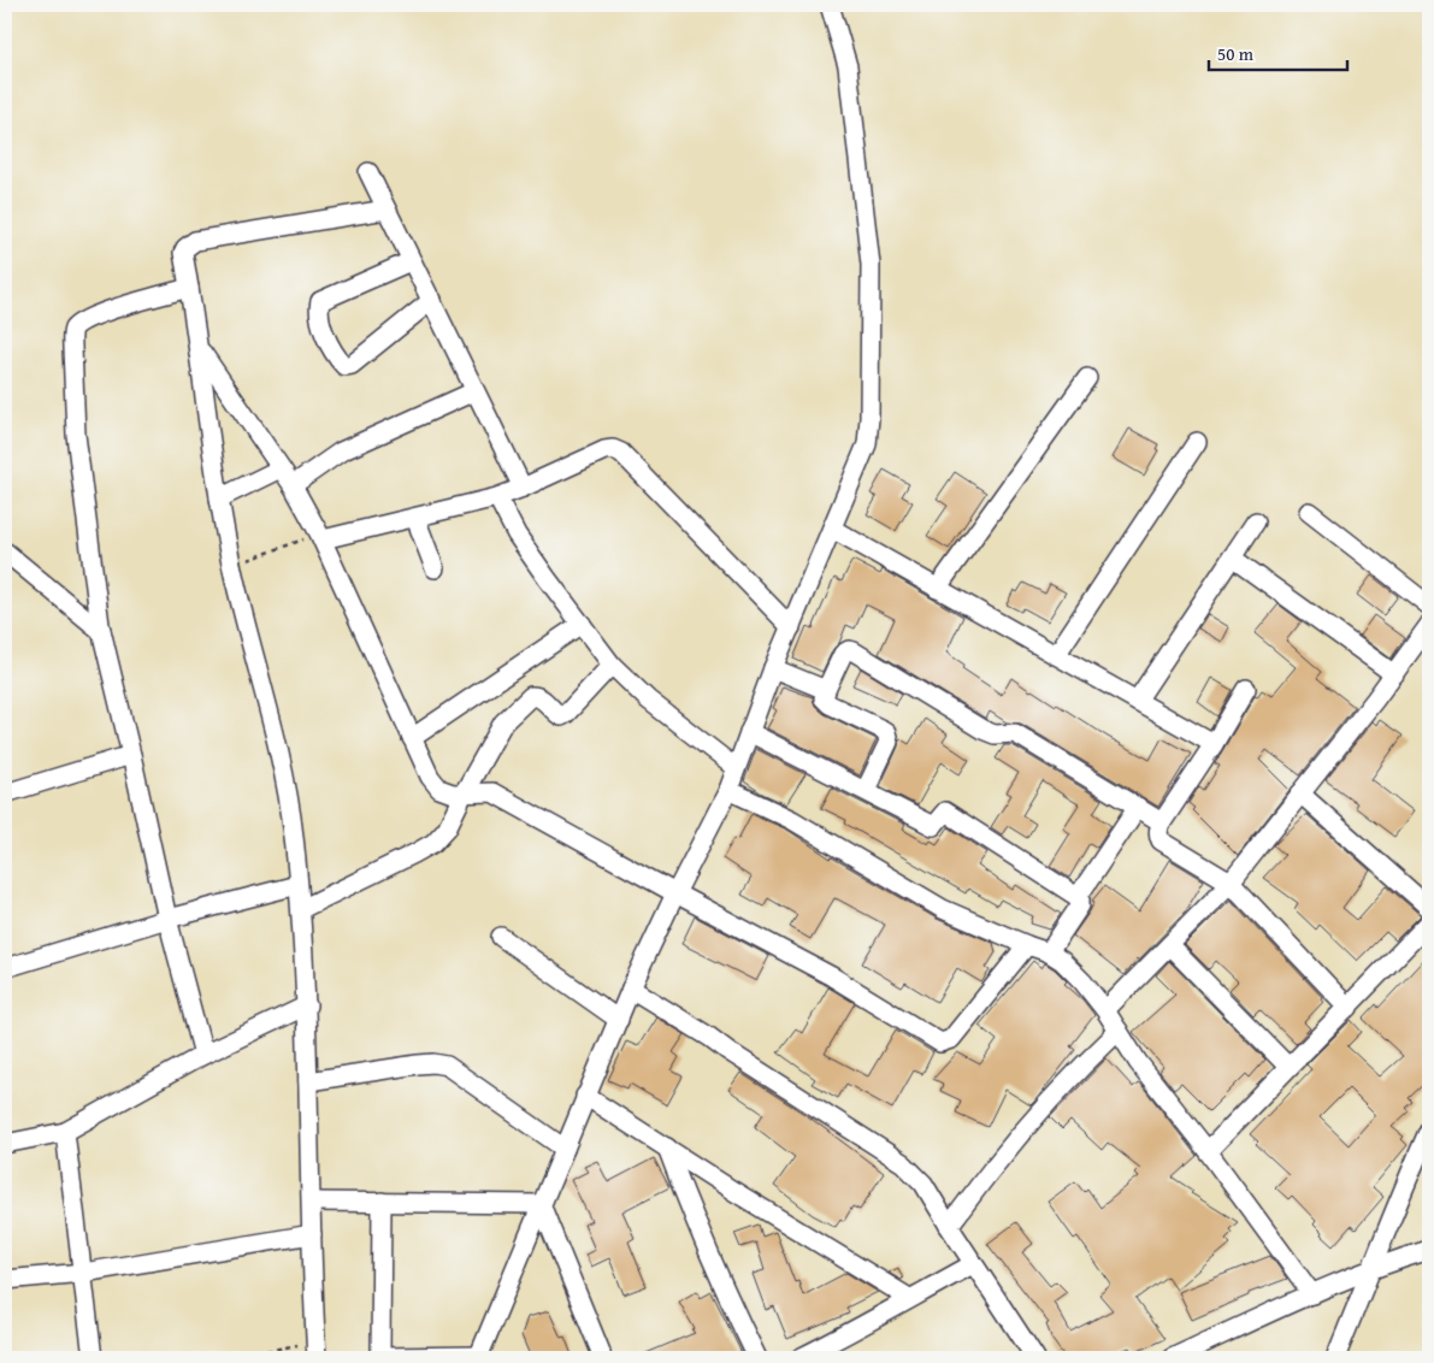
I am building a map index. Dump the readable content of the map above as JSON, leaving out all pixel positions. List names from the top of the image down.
{
  "scale_bar": "50 m"
}
